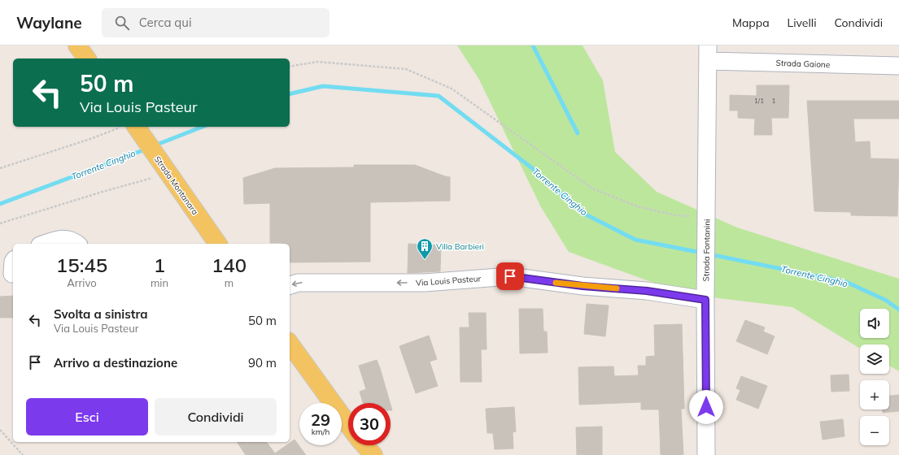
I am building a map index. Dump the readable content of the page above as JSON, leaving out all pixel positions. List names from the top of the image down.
{
  "streets": {
    "main road": ["Strada Montanara"],
    "street": ["Strada Gaione", "Strada Fontanini", "Via Louis Pasteur"]
  },
  "crossings": [
    ["Strada Gaione", "Strada Fontanini"],
    ["Strada Fontanini", "Via Louis Pasteur"]
  ],
  "one_way": ["Via Louis Pasteur"],
  "water": ["Torrente Cinghio"],
  "places": {
    "building": ["Villa Barbieri"]
  },
  "house_numbers": ["1/1", "1"],
  "page": {
    "header": "Waylane",
    "search": "Cerca qui",
    "nav": ["Mappa", "Livelli", "Condividi"],
    "turn": ["50 m", "Via Louis Pasteur"],
    "eta": [
      "15:45",
      "Arrivo",
      "1",
      "min",
      "140",
      "m"
    ],
    "list": [
      {
        "name": "Svolta a sinistra",
        "note": "Via Louis Pasteur",
        "value": "50 m"
      },
      {
        "name": "Arrivo a destinazione",
        "value": "90 m"
      }
    ],
    "map_buttons": ["+", "−"],
    "buttons": ["Esci", "Condividi"],
    "speed": "29 km/h",
    "limit": "30"
  }
}
